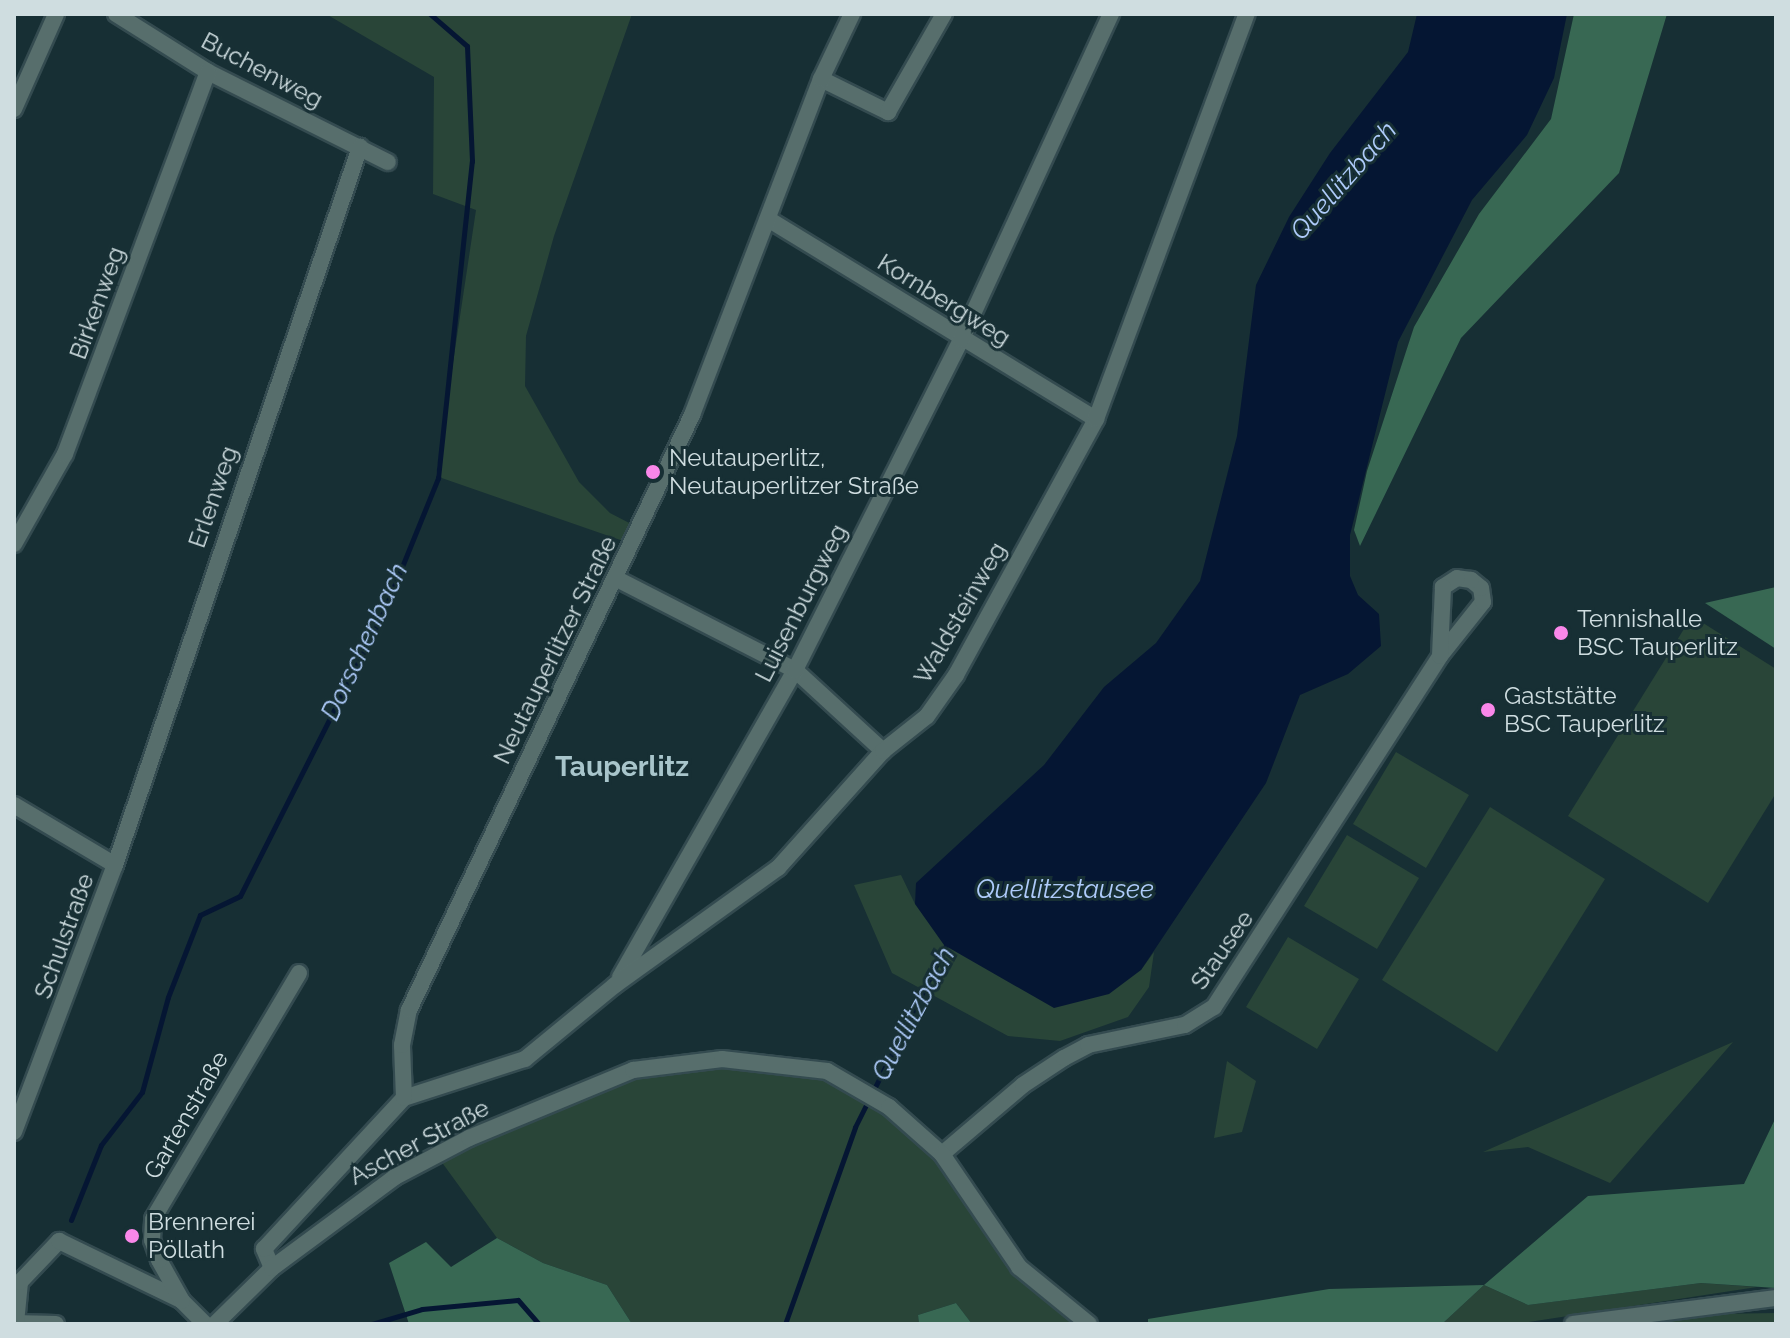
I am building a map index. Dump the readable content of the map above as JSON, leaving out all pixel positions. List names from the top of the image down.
{
  "streets": {
    "street": [
      "Buchenweg",
      "Kornbergweg",
      "Birkenweg",
      "Erlenweg",
      "Luisenburgweg",
      "Waldsteinweg",
      "Neutauperlitzer Straße",
      "Schulstraße",
      "Stausee",
      "Gartenstraße",
      "Ascher Straße"
    ]
  },
  "crossings": [
    ["Buchenweg", "Birkenweg"],
    ["Buchenweg", "Erlenweg"],
    ["Kornbergweg", "Luisenburgweg"],
    ["Kornbergweg", "Waldsteinweg"],
    ["Kornbergweg", "Neutauperlitzer Straße"],
    ["Erlenweg", "Schulstraße"],
    ["Luisenburgweg", "Waldsteinweg"],
    ["Waldsteinweg", "Neutauperlitzer Straße"],
    ["Stausee", "Ascher Straße"]
  ],
  "districts": ["Tauperlitz"],
  "water": ["Quellitzbach", "Dorschenbach", "Quellitzstausee"],
  "places": [
    "Neutauperlitz, Neutauperlitzer Straße",
    "Tennishalle BSC Tauperlitz",
    "Gaststätte BSC Tauperlitz",
    "Brennerei Pöllath"
  ]
}
